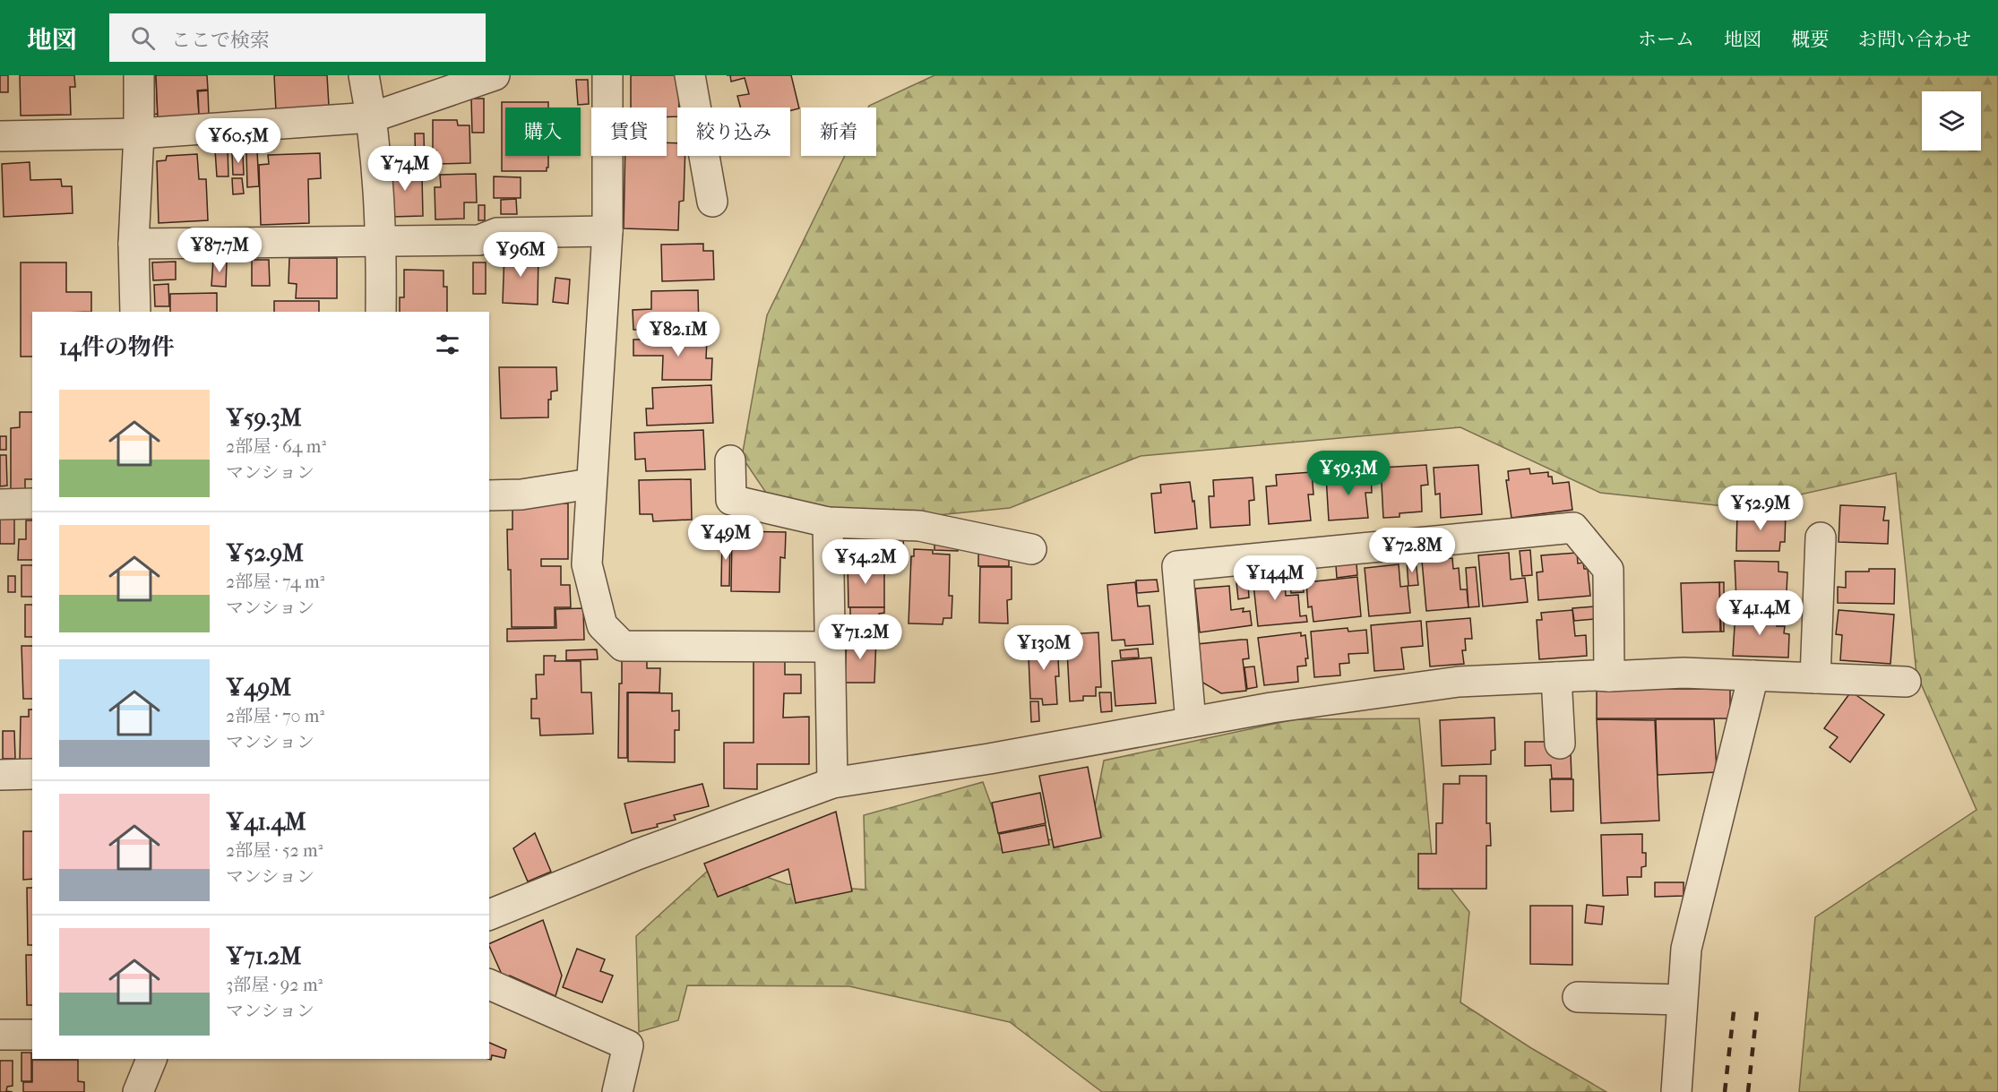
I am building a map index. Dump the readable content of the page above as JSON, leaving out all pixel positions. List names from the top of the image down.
{
  "page": {
    "header": "地図",
    "search": "ここで検索",
    "nav": [
      "ホーム",
      "地図",
      "概要",
      "お問い合わせ"
    ],
    "chip": [
      "購入",
      "賃貸",
      "絞り込み",
      "新着"
    ],
    "price": [
      "¥60.5M",
      "¥74M",
      "¥87.7M",
      "¥96M",
      "¥82.1M",
      "¥59.3M",
      "¥52.9M",
      "¥49M",
      "¥72.8M",
      "¥54.2M",
      "¥144M",
      "¥41.4M",
      "¥71.2M",
      "¥130M"
    ],
    "heading": "14件の物件",
    "list": [
      {
        "name": "¥59.3M",
        "note": "2部屋 · 64 m² · マンション"
      },
      {
        "name": "¥52.9M",
        "note": "2部屋 · 74 m² · マンション"
      },
      {
        "name": "¥49M",
        "note": "2部屋 · 70 m² · マンション"
      },
      {
        "name": "¥41.4M",
        "note": "2部屋 · 52 m² · マンション"
      },
      {
        "name": "¥71.2M",
        "note": "3部屋 · 92 m² · マンション"
      }
    ]
  }
}
